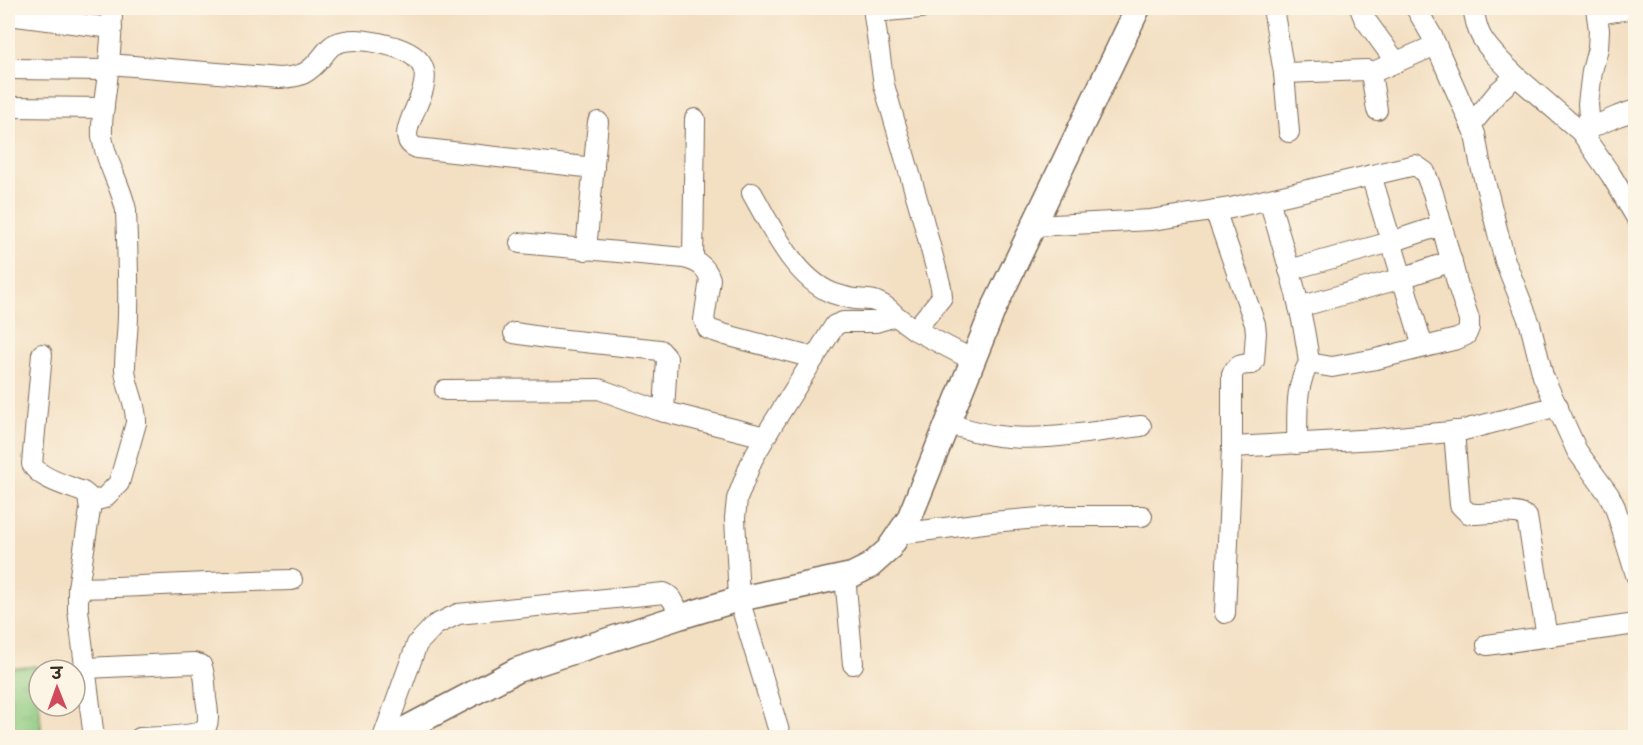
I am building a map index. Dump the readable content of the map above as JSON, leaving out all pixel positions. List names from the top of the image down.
{
  "north": "top"
}
